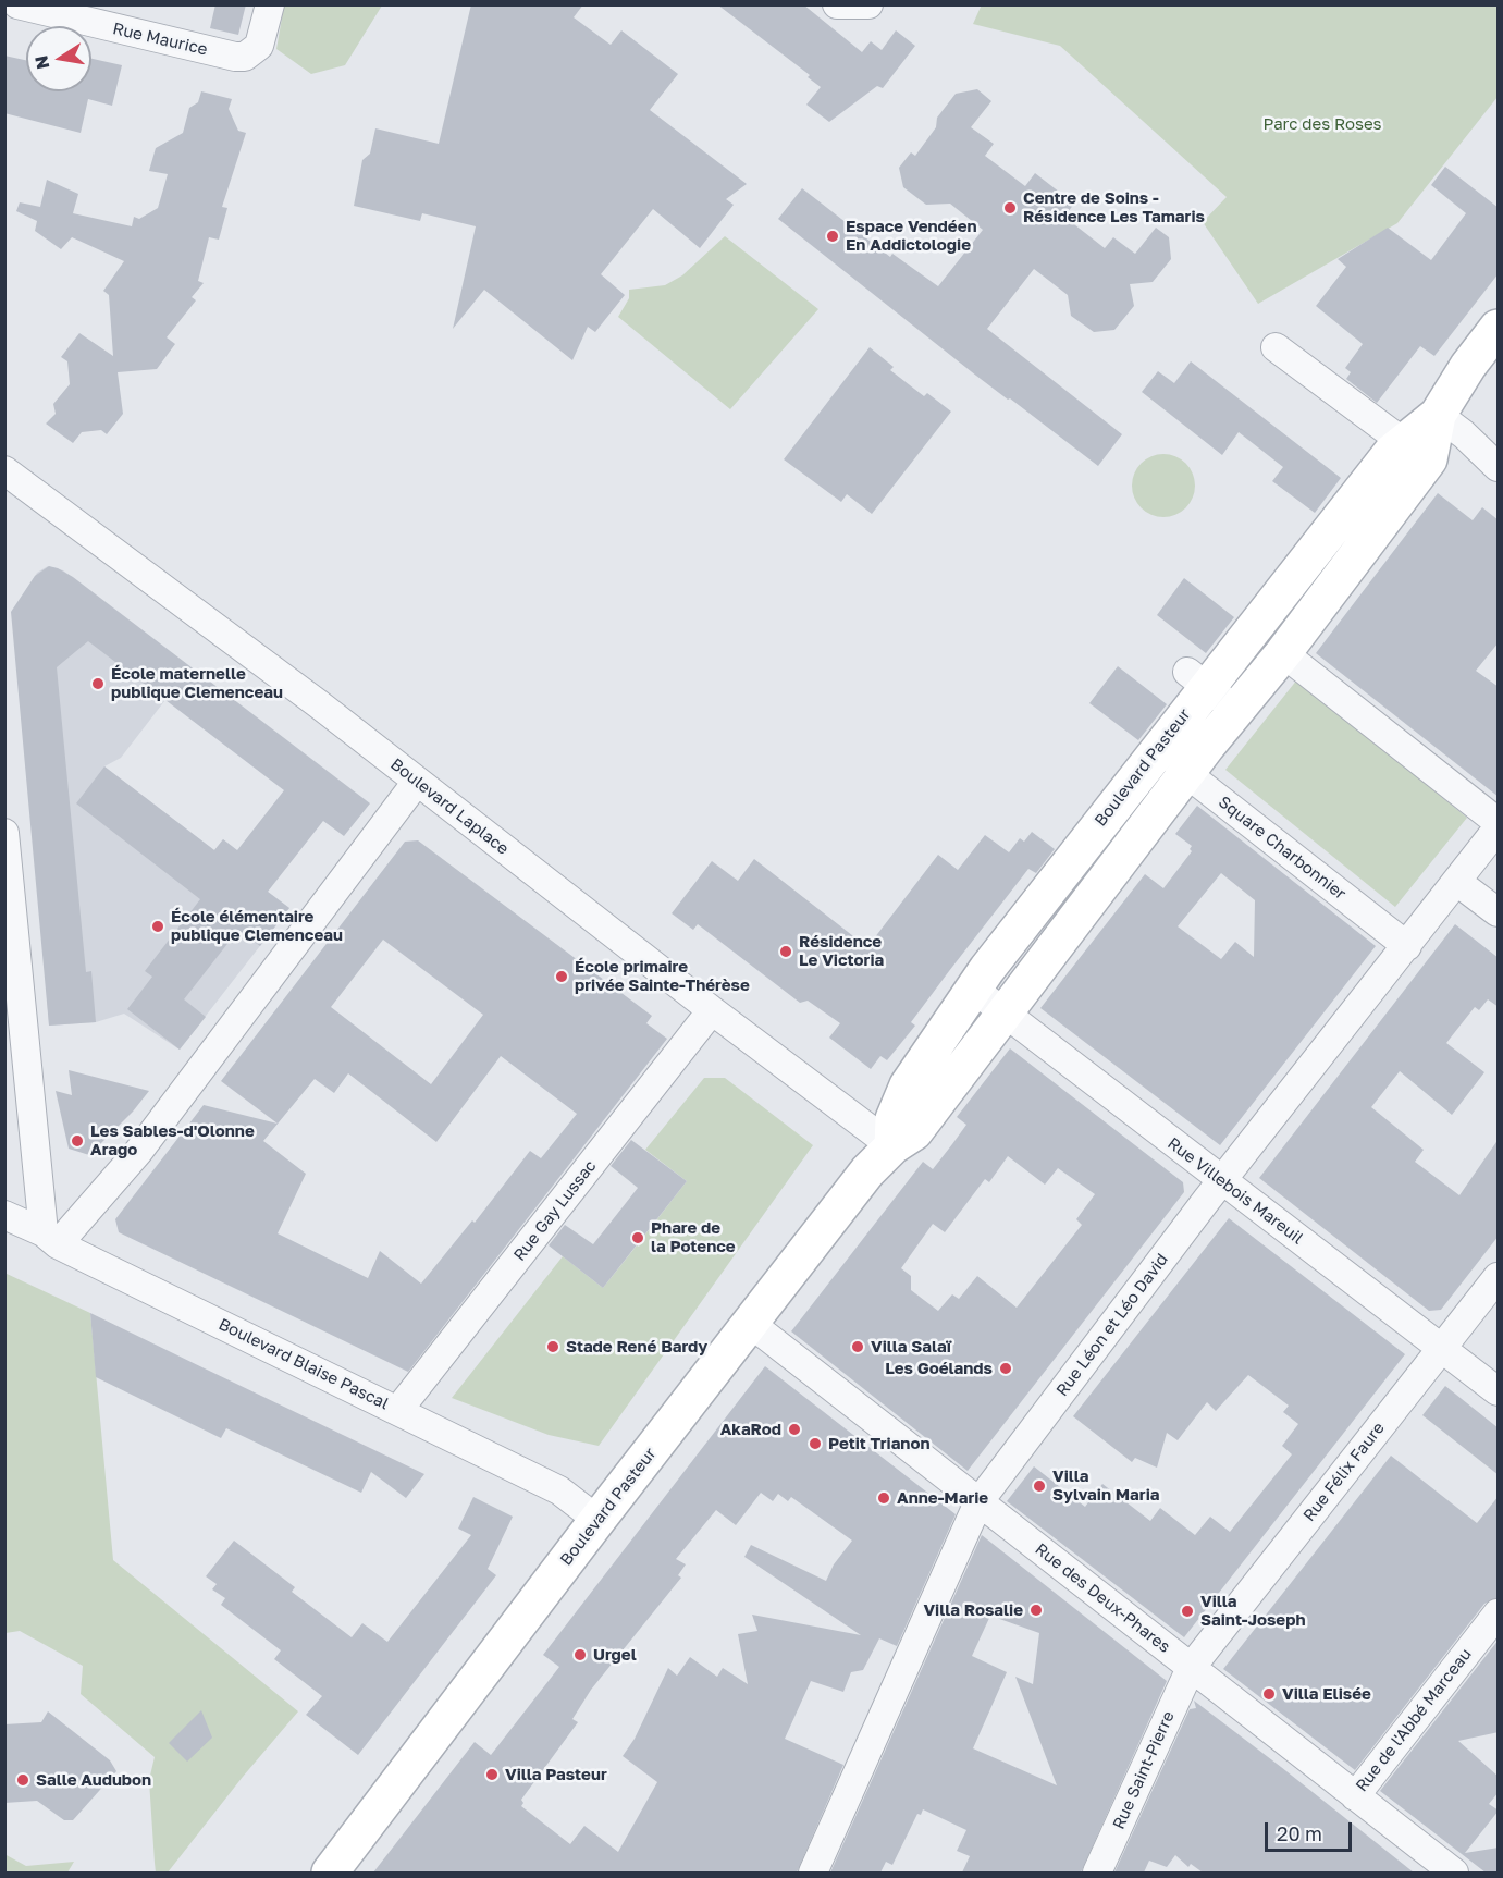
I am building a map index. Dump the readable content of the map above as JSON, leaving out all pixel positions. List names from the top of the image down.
{
  "streets": {
    "street": [
      "Rue Maurice",
      "Boulevard Pasteur",
      "Boulevard Laplace",
      "Square Charbonnier",
      "Rue Villebois Mareuil",
      "Rue Gay Lussac",
      "Rue Léon et Léo David",
      "Boulevard Blaise Pascal",
      "Rue Félix Faure",
      "Rue des Deux-Phares",
      "Rue de l'Abbé Marceau",
      "Rue Saint-Pierre"
    ]
  },
  "crossings": [
    ["Boulevard Pasteur", "Boulevard Laplace"],
    ["Boulevard Pasteur", "Square Charbonnier"],
    ["Boulevard Pasteur", "Rue Villebois Mareuil"],
    ["Boulevard Pasteur", "Boulevard Blaise Pascal"],
    ["Boulevard Pasteur", "Rue des Deux-Phares"],
    ["Boulevard Laplace", "Rue Gay Lussac"],
    ["Square Charbonnier", "Rue Léon et Léo David"],
    ["Rue Villebois Mareuil", "Rue Léon et Léo David"],
    ["Rue Villebois Mareuil", "Rue Félix Faure"],
    ["Rue Gay Lussac", "Boulevard Blaise Pascal"],
    ["Rue Léon et Léo David", "Rue des Deux-Phares"],
    ["Rue Félix Faure", "Rue des Deux-Phares"],
    ["Rue Félix Faure", "Rue Saint-Pierre"],
    ["Rue des Deux-Phares", "Rue de l'Abbé Marceau"],
    ["Rue des Deux-Phares", "Rue Saint-Pierre"]
  ],
  "parks": ["Parc des Roses"],
  "places": [
    "Centre de Soins - Résidence Les Tamaris",
    "Espace Vendéen En Addictologie",
    "École maternelle publique Clemenceau",
    "École élémentaire publique Clemenceau",
    "Résidence Le Victoria",
    "École primaire privée Sainte-Thérèse",
    "Les Sables-d'Olonne Arago",
    "Phare de la Potence",
    "Stade René Bardy",
    "Villa Salaï",
    "Les Goélands",
    "AkaRod",
    "Petit Trianon",
    "Villa Sylvain Maria",
    "Anne-Marie",
    "Villa Rosalie",
    "Villa Saint-Joseph",
    "Urgel",
    "Villa Elisée",
    "Villa Pasteur",
    "Salle Audubon"
  ],
  "scale_bar": "20 m",
  "north": "left"
}
